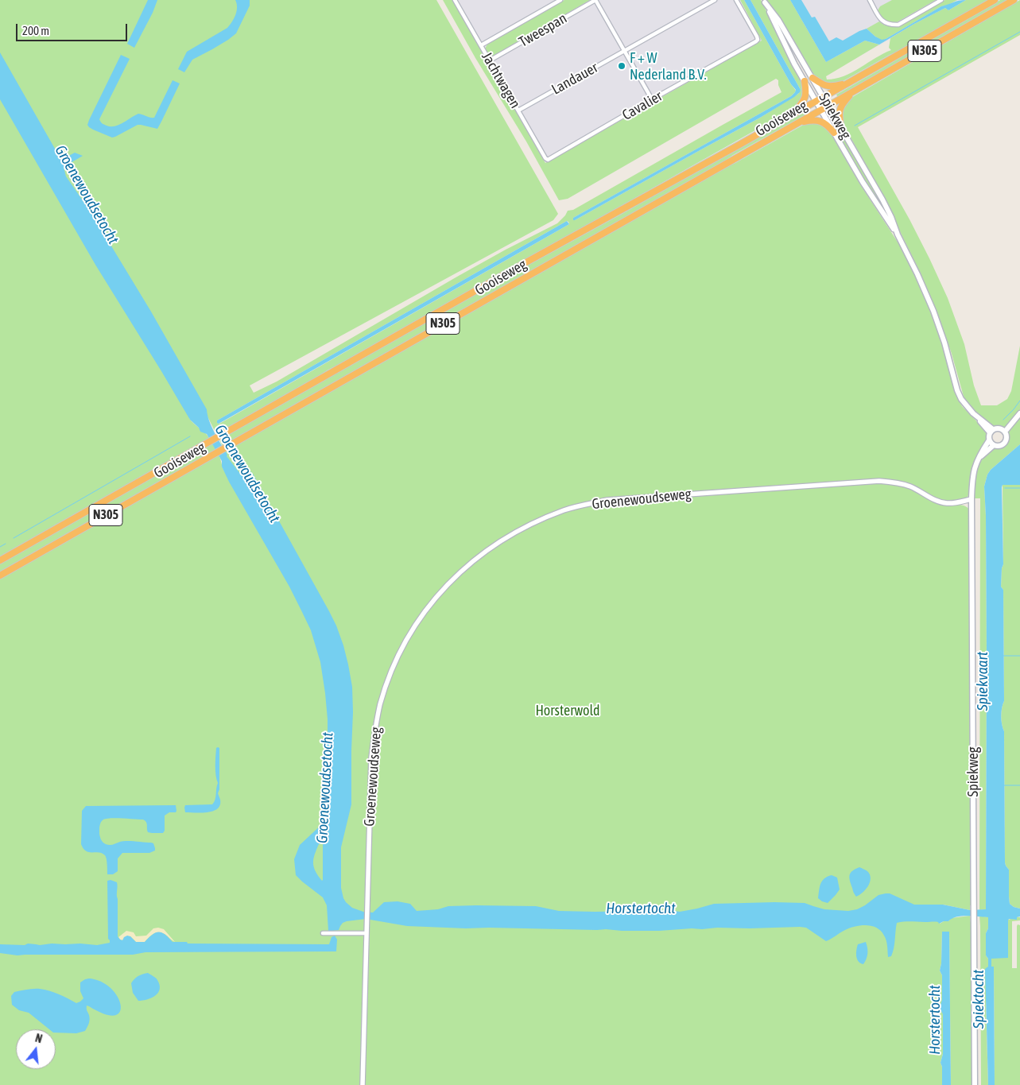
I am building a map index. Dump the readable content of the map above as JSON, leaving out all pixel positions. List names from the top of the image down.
{
  "streets": {
    "highway": ["N305", "Gooiseweg"],
    "main road": ["Spiekweg"],
    "street": [
      "Tweespan",
      "Landauer",
      "Jachtwagen",
      "Cavalier",
      "Groenewoudseweg"
    ]
  },
  "crossings": [
    ["Tweespan", "Jachtwagen"],
    ["Landauer", "Jachtwagen"],
    ["Jachtwagen", "Cavalier"],
    ["Spiekweg", "Gooiseweg"],
    ["Spiekweg", "Groenewoudseweg"]
  ],
  "water": [
    "Groenewoudsetocht",
    "Spiekvaart",
    "Horstertocht",
    "Spiektocht"
  ],
  "parks": ["Horsterwold"],
  "places": ["F + W Nederland B.V."],
  "scale_bar": "200 m",
  "north": "top"
}
